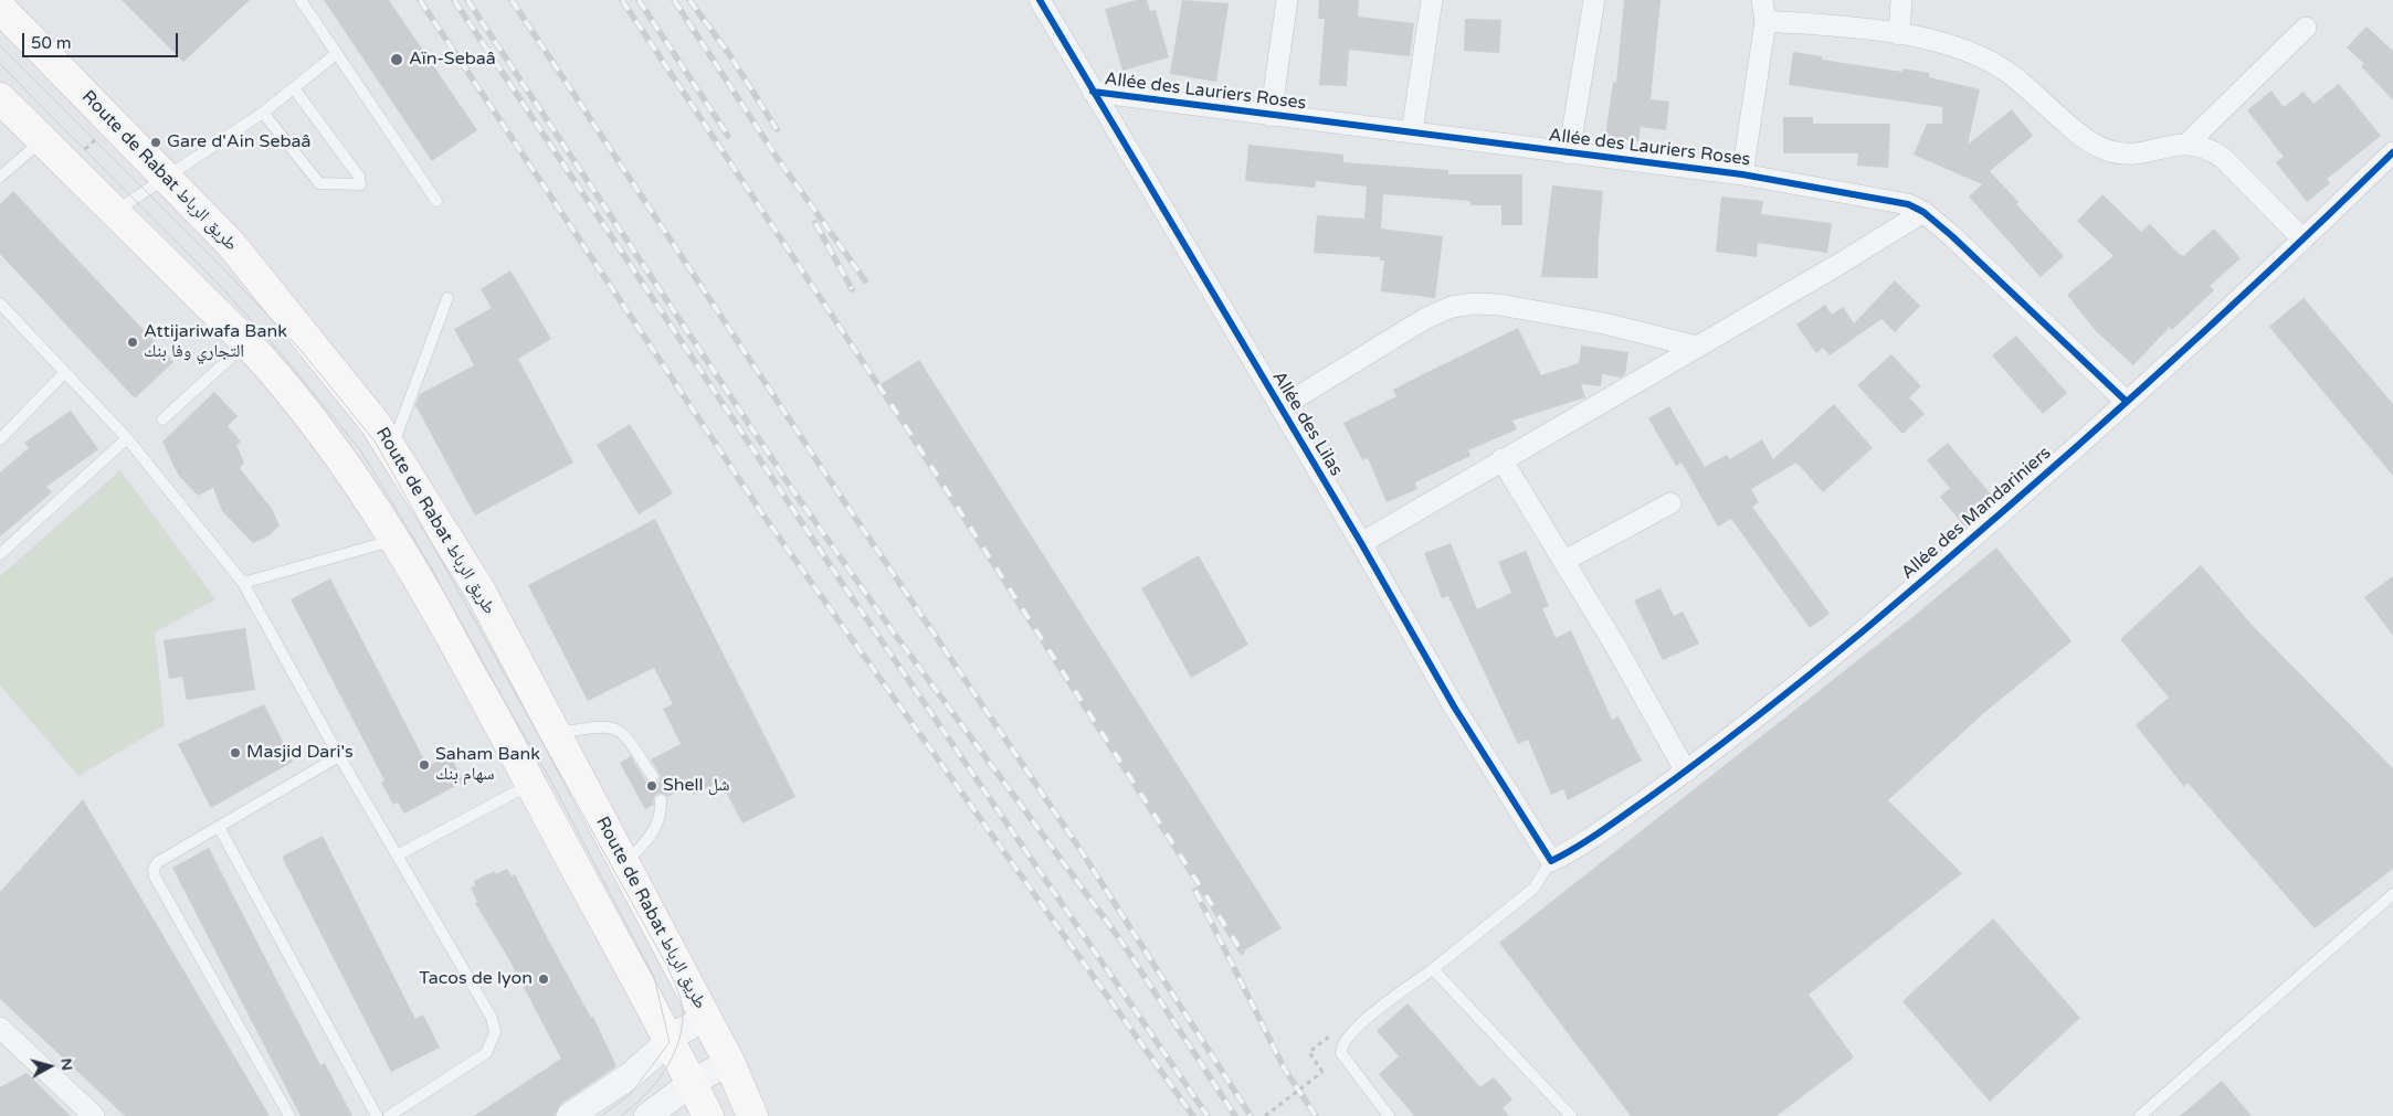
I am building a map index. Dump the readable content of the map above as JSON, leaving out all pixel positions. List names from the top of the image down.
{
  "streets": {
    "main road": ["Route de Rabat طريق الرباط"],
    "street": ["Allée des Lauriers Roses", "Allée des Lilas", "Allée des Mandariniers"]
  },
  "crossings": [
    ["Allée des Lauriers Roses", "Allée des Lilas"],
    ["Allée des Lauriers Roses", "Allée des Mandariniers"],
    ["Allée des Lilas", "Allée des Mandariniers"]
  ],
  "places": [
    "Aïn-Sebaâ",
    "Gare d'Ain Sebaâ",
    "Attijariwafa Bank التجاري وفا بنك",
    "Masjid Dari's",
    "Saham Bank سهام بنك",
    "Shell شل",
    "Tacos de lyon"
  ],
  "scale_bar": "50 m",
  "north": "right"
}
